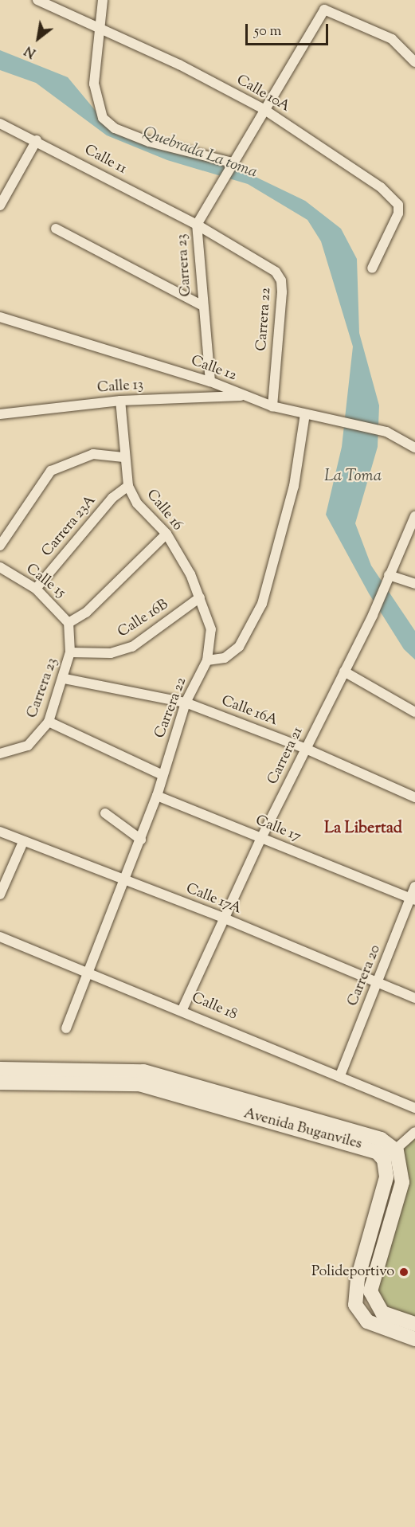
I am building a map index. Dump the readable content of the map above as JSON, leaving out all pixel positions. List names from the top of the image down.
{
  "streets": {
    "main road": ["Avenida Buganviles"],
    "street": [
      "Calle 10A",
      "Calle 11",
      "Carrera 23",
      "Carrera 22",
      "Calle 12",
      "Calle 13",
      "Calle 16",
      "Carrera 23A",
      "Calle 15",
      "Calle 16B",
      "Calle 16A",
      "Carrera 21",
      "Calle 17",
      "Calle 17A",
      "Carrera 20",
      "Calle 18"
    ]
  },
  "crossings": [
    ["Calle 10A", "Carrera 23"],
    ["Calle 11", "Carrera 23"],
    ["Calle 11", "Carrera 22"],
    ["Carrera 23", "Carrera 22"],
    ["Carrera 23", "Calle 12"],
    ["Carrera 23", "Calle 15"],
    ["Carrera 23", "Calle 16B"],
    ["Carrera 23", "Calle 16A"],
    ["Carrera 22", "Calle 12"],
    ["Carrera 22", "Calle 16"],
    ["Carrera 22", "Calle 16A"],
    ["Carrera 22", "Calle 17"],
    ["Carrera 22", "Calle 17A"],
    ["Carrera 22", "Calle 18"],
    ["Calle 12", "Calle 13"],
    ["Calle 13", "Calle 16"],
    ["Calle 16", "Carrera 23A"],
    ["Calle 16", "Calle 16B"],
    ["Carrera 23A", "Calle 15"],
    ["Calle 16A", "Carrera 21"],
    ["Carrera 21", "Calle 17"],
    ["Carrera 21", "Calle 17A"],
    ["Carrera 21", "Calle 18"],
    ["Calle 17", "Carrera 20"],
    ["Calle 17A", "Carrera 20"],
    ["Carrera 20", "Calle 18"]
  ],
  "districts": ["La Libertad"],
  "water": ["Quebrada La toma", "La Toma"],
  "places": ["Polideportivo"],
  "scale_bar": "50 m",
  "north": "bottom left"
}
